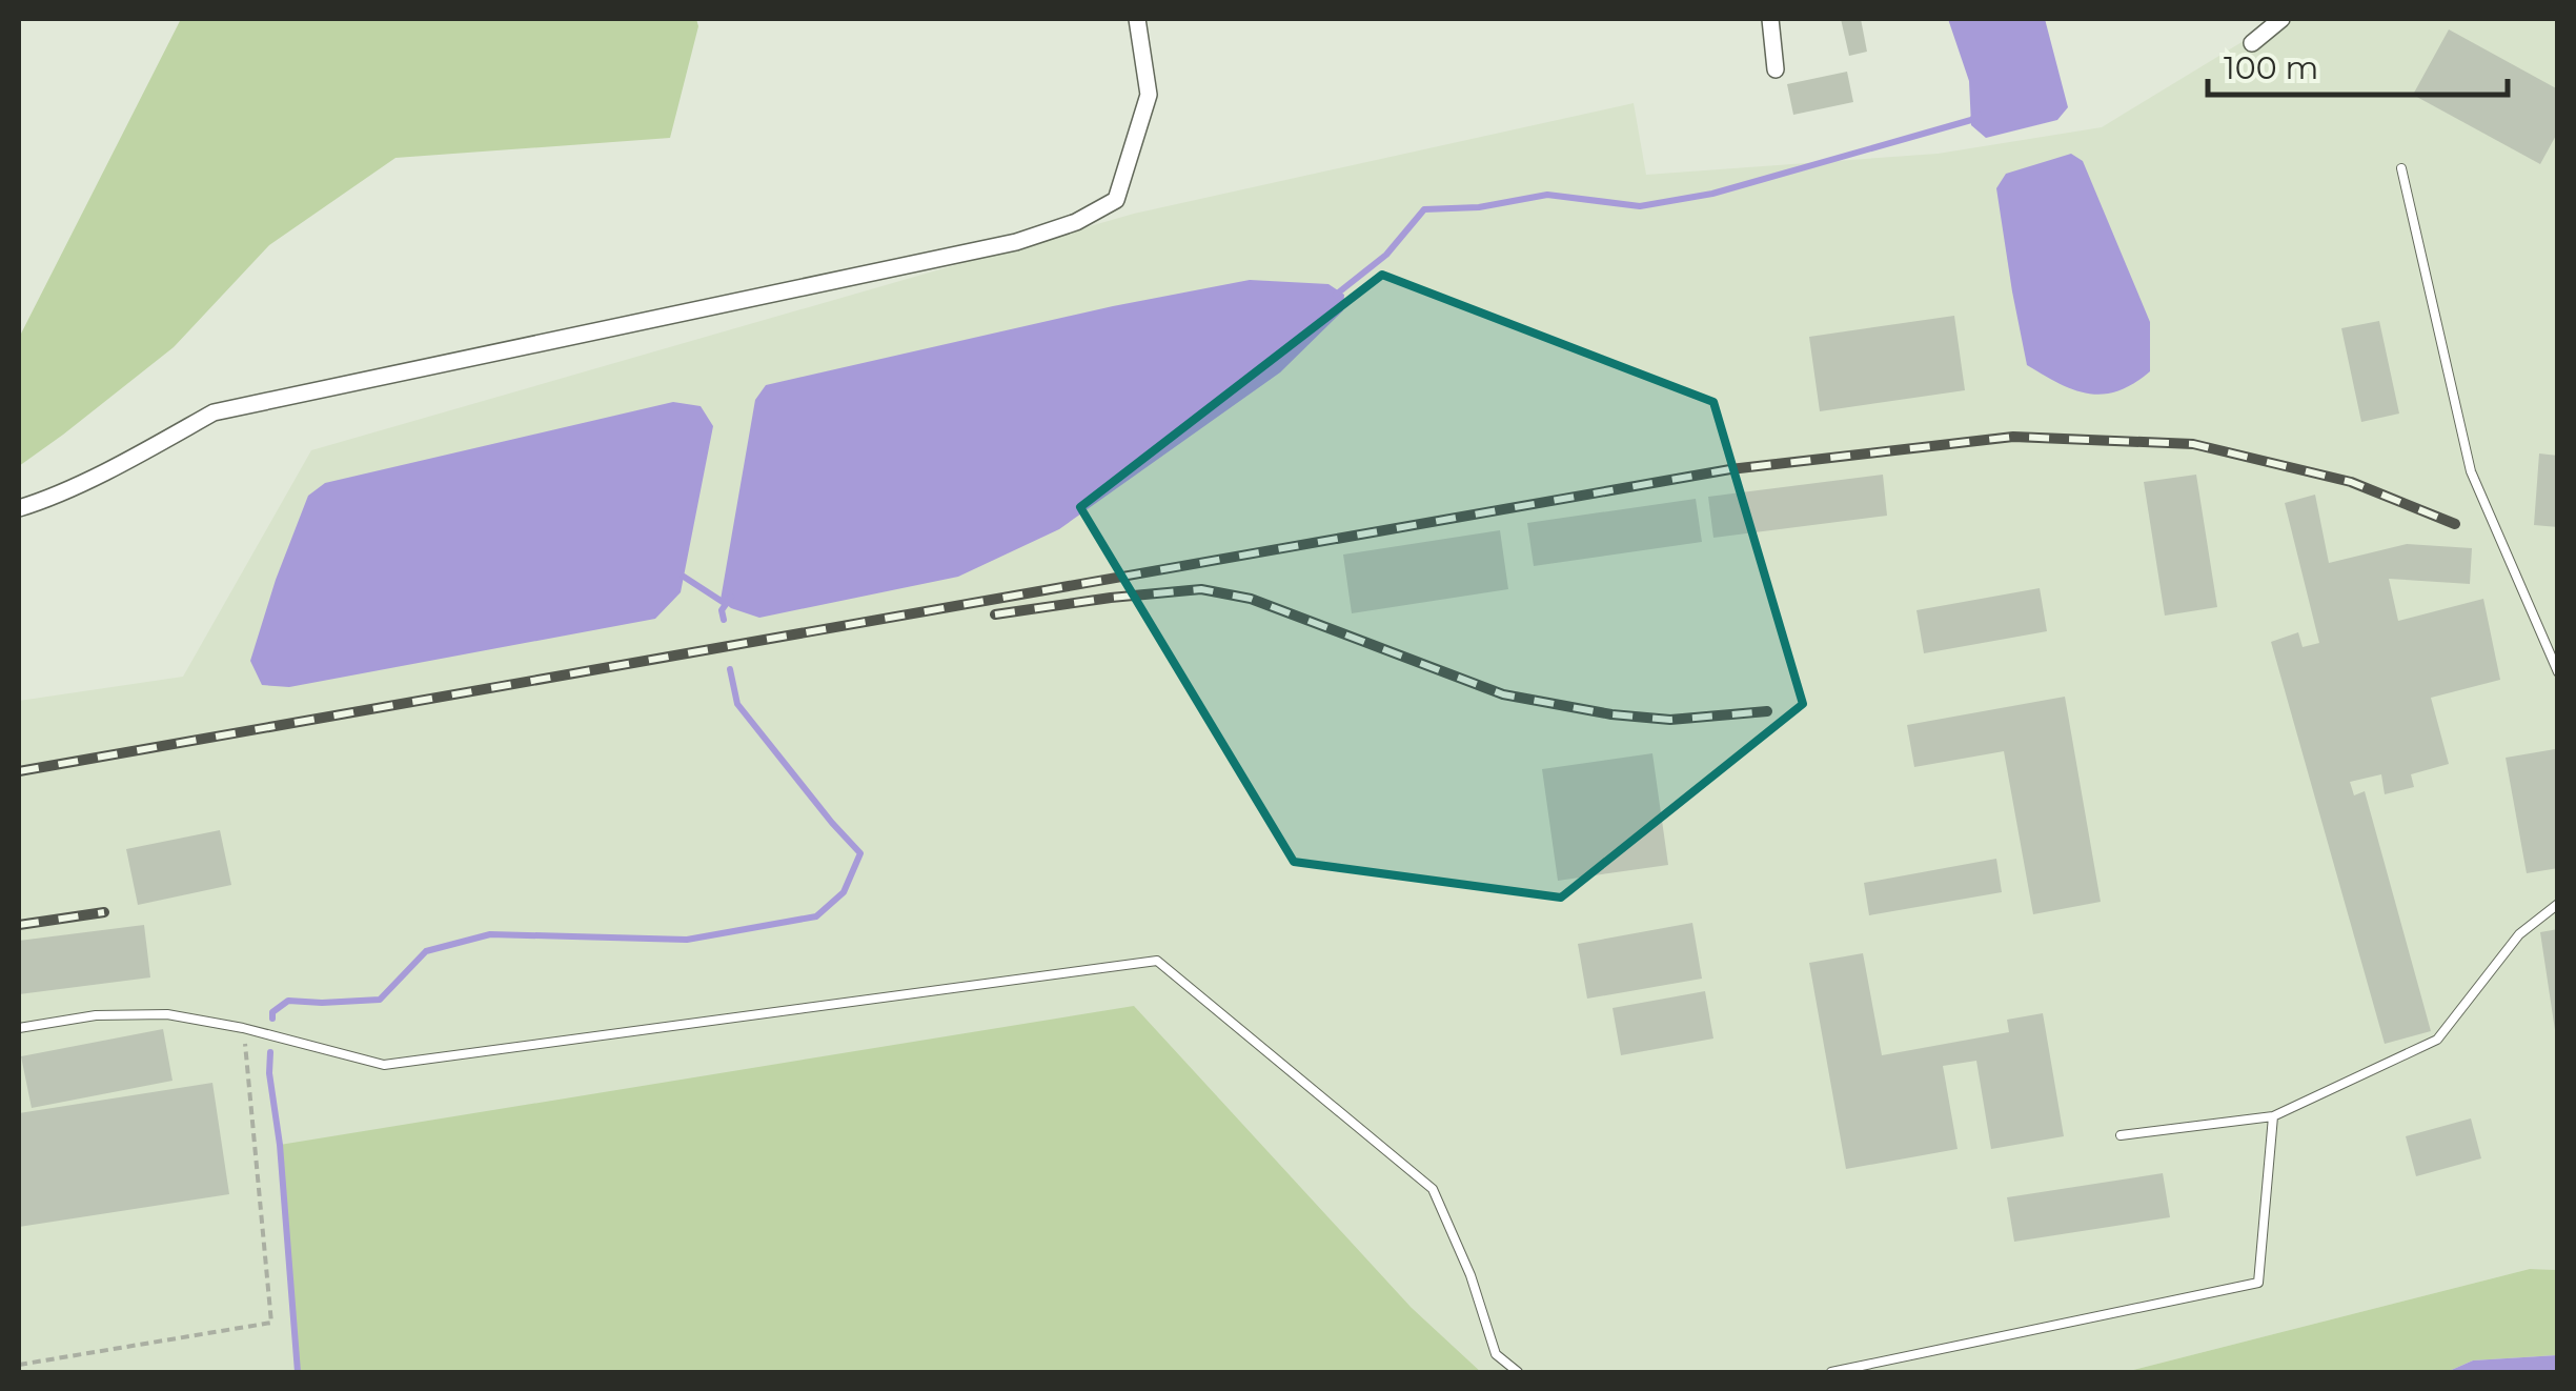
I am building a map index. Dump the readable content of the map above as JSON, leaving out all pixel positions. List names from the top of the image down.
{
  "scale_bar": "100 m"
}
